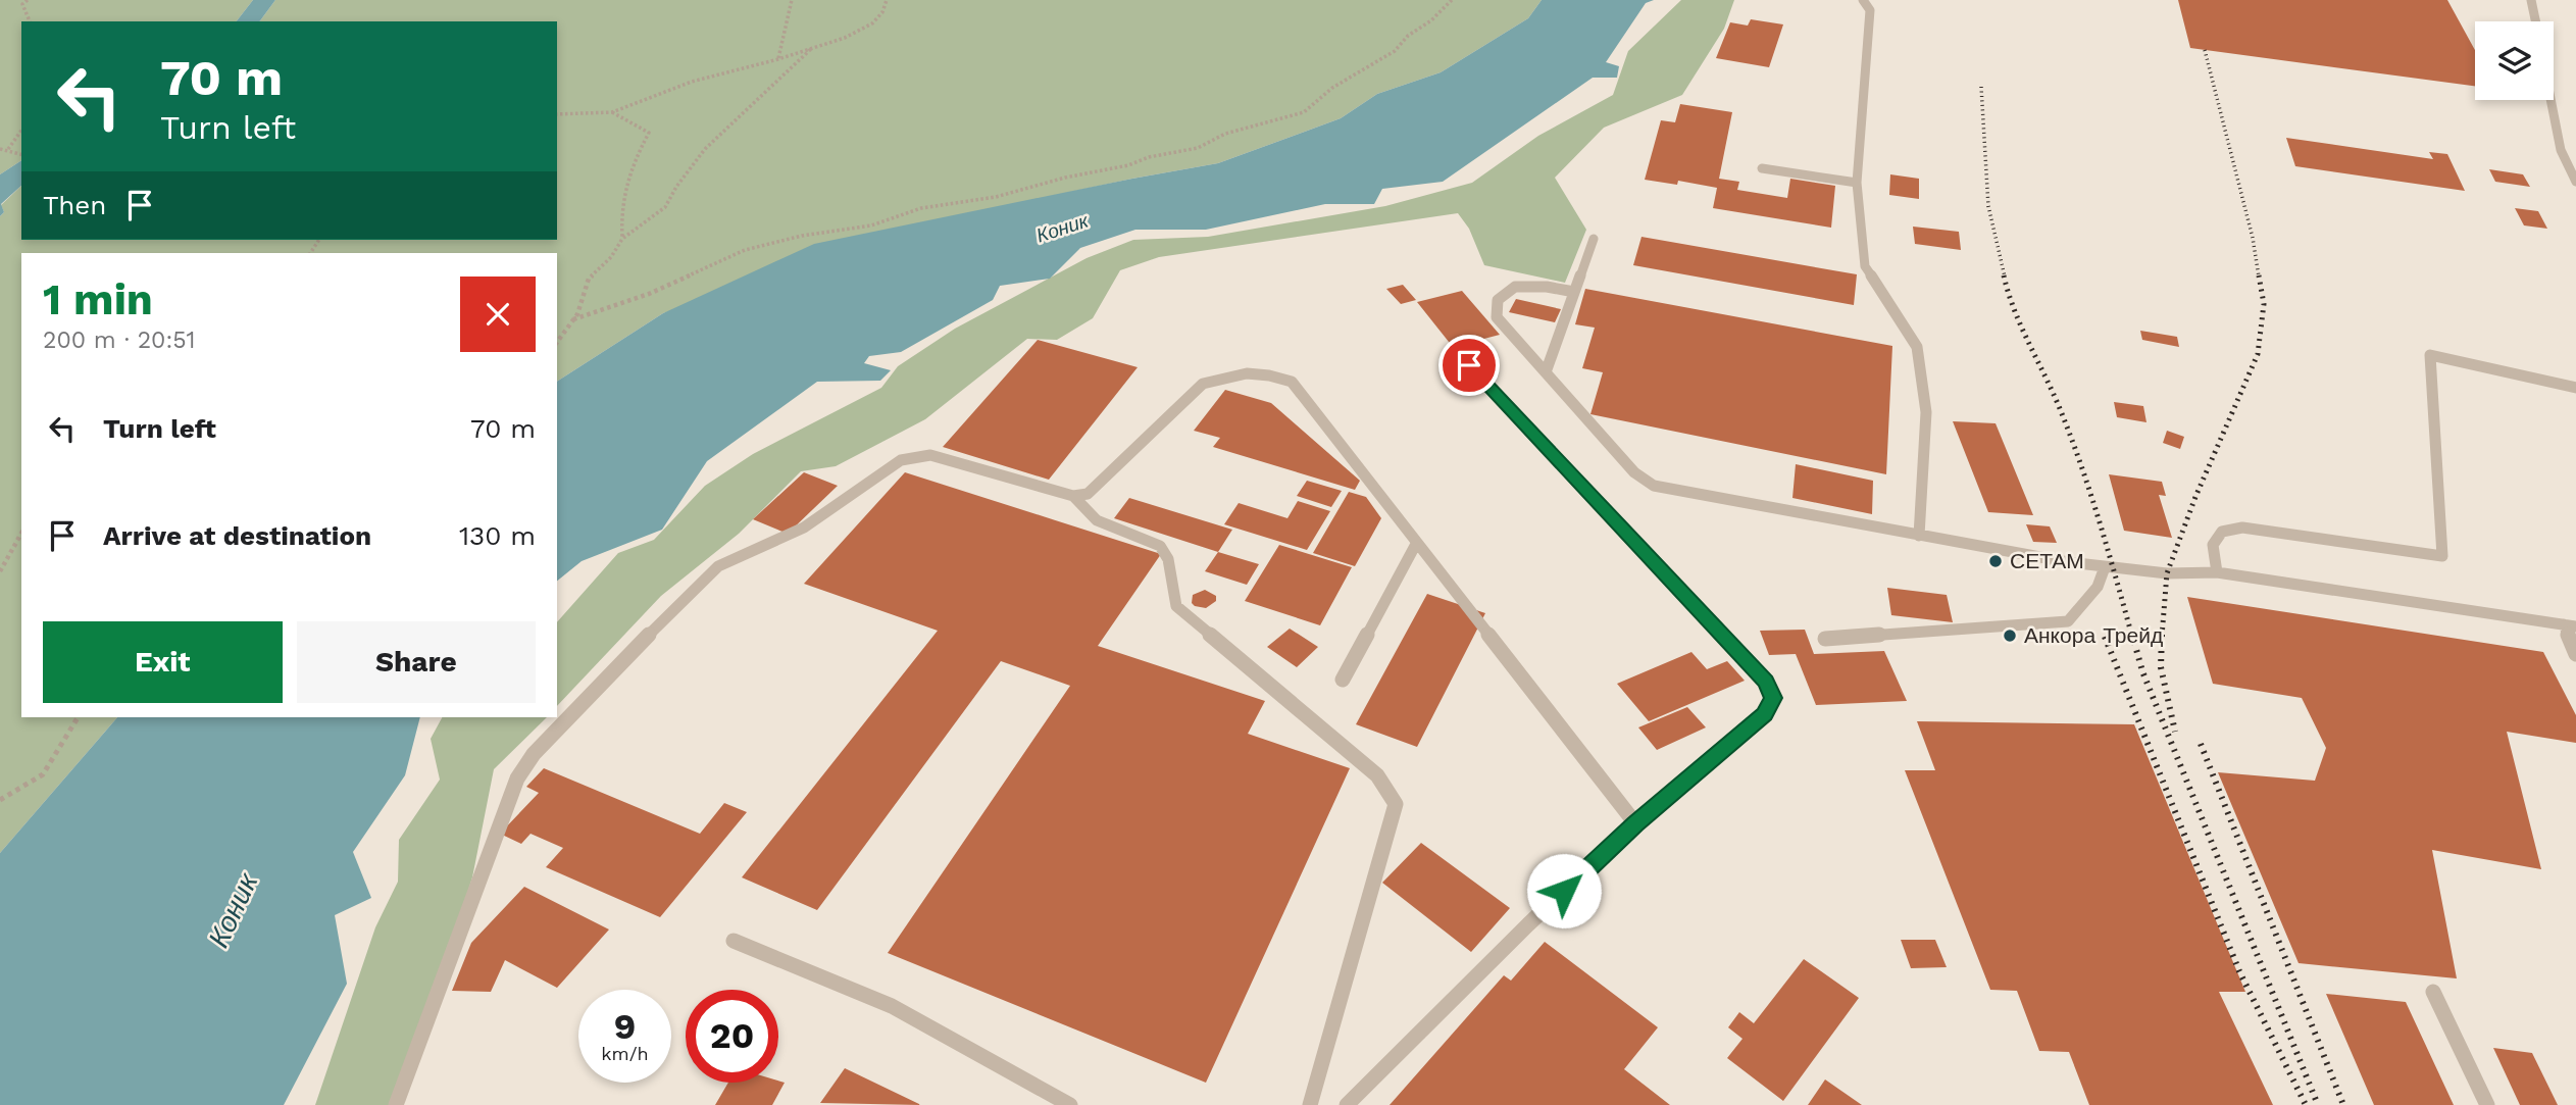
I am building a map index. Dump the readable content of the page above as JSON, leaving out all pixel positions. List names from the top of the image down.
{
  "water": ["Коник"],
  "places": ["СЕТАМ", "Анкора Трейд"],
  "page": {
    "turn": ["70 m", "Turn left"],
    "then": "Then",
    "heading": ["1 min", "200 m · 20:51"],
    "list": [
      {
        "name": "Turn left",
        "value": "70 m"
      },
      {
        "name": "Arrive at destination",
        "value": "130 m"
      }
    ],
    "buttons": ["Exit", "Share"],
    "speed": "9 km/h",
    "limit": "20"
  }
}
